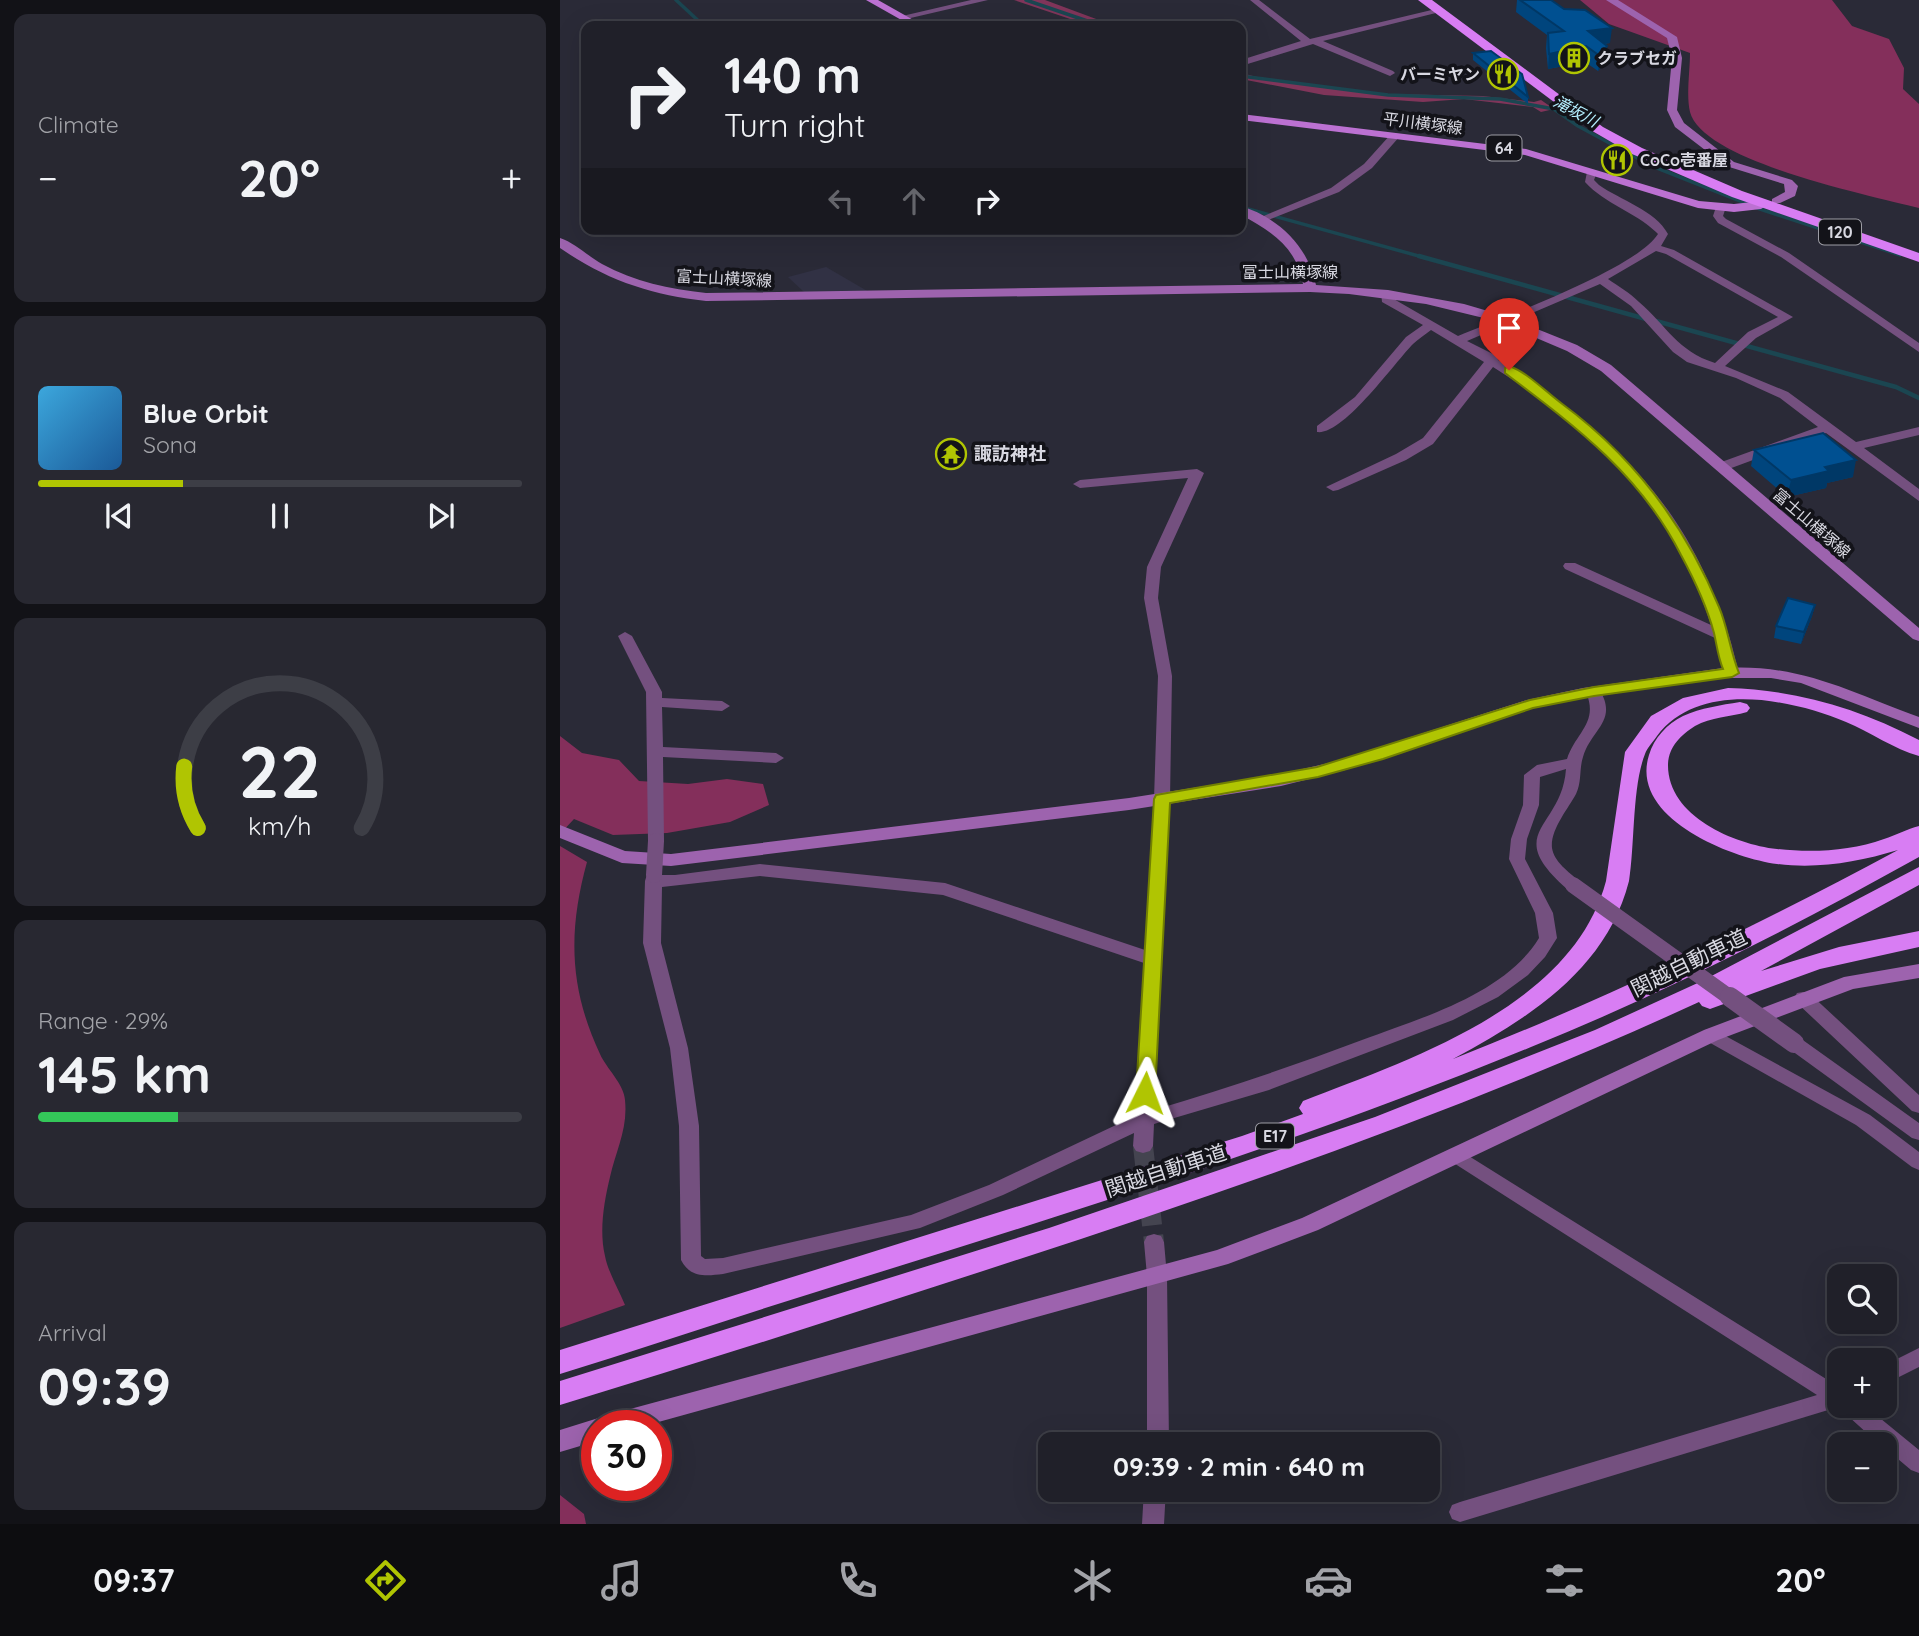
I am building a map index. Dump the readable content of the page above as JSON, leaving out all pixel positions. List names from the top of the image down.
{
  "streets": {
    "highway": ["120", "関越自動車道", "E17"],
    "main road": ["平川横塚線", "64", "富士山横塚線"]
  },
  "crossings": [
    ["平川横塚線", "120"]
  ],
  "water": ["滝坂川"],
  "places": {
    "building": ["クラブセガ"],
    "restaurant": ["バーミヤン", "CoCo壱番屋"],
    "temple": ["諏訪神社"]
  },
  "page": {
    "tile": [
      "Climate",
      ["Range · 29%", "145 km"],
      ["Arrival", "09:39"]
    ],
    "turn": ["140 m", "Turn right"],
    "heat": ["−", "20°", "+"],
    "song": ["Blue Orbit", "Sona"],
    "map_buttons": ["+", "−"],
    "limit": "30",
    "trip": "09:39 · 2 min · 640 m",
    "tabs": ["09:37", "20°"],
    "gauge": ["22", "km/h"]
  }
}
